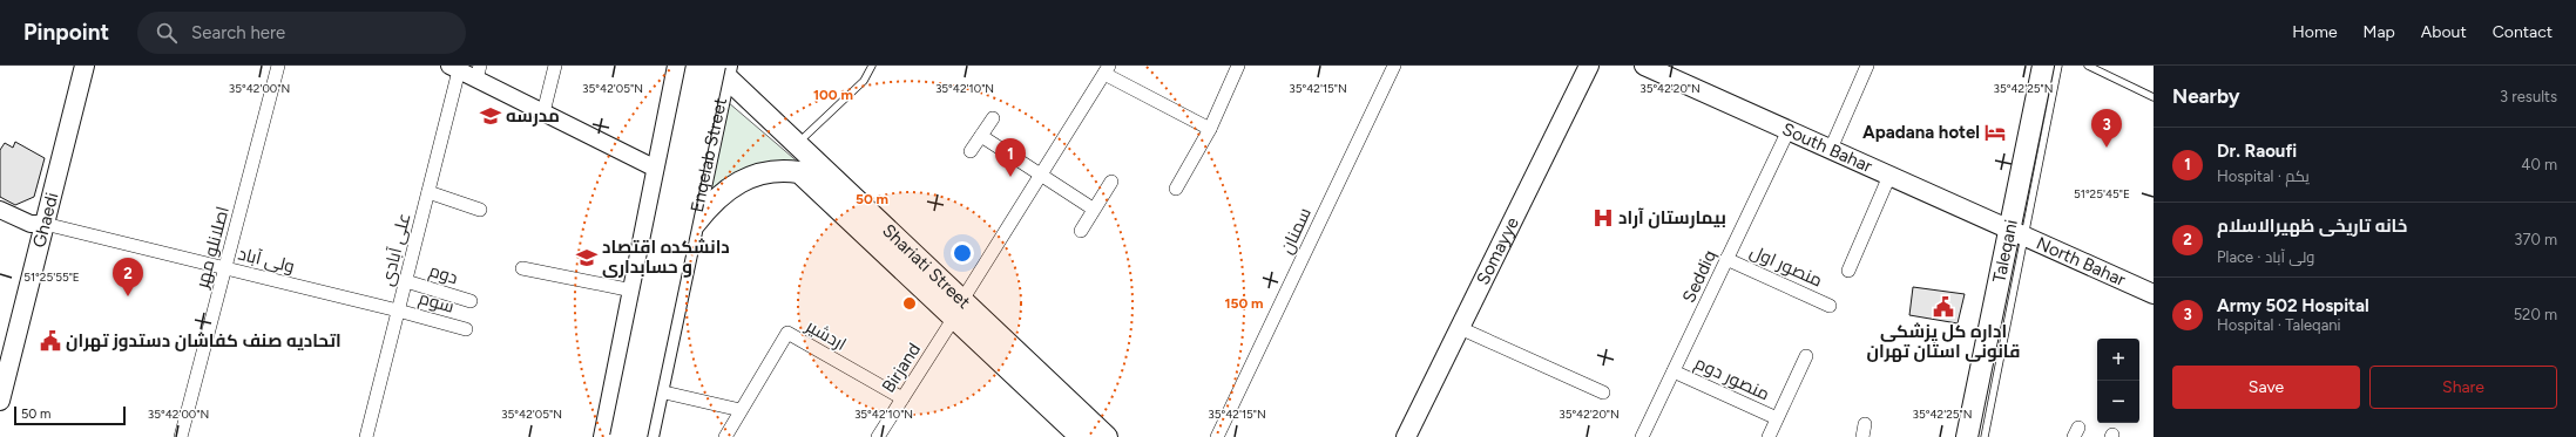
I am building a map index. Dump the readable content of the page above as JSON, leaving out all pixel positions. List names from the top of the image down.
{
  "streets": {
    "main road": [
      "South Bahar",
      "Enqelab Street",
      "Ghaedi",
      "Taleqani",
      "Somayye",
      "North Bahar",
      "Shariati Street"
    ],
    "street": [
      "سمنان",
      "اصلانلو مهر",
      "علی آبادی",
      "ولی آباد",
      "منصور اول",
      "دوم",
      "Seddiq",
      "سوم",
      "اردشیر",
      "Birjand",
      "منصور دوم"
    ]
  },
  "crossings": [
    ["South Bahar", "Taleqani"],
    ["South Bahar", "North Bahar"],
    ["South Bahar", "Seddiq"],
    ["Enqelab Street", "Shariati Street"],
    ["Ghaedi", "ولی آباد"],
    ["اصلانلو مهر", "ولی آباد"],
    ["علی آبادی", "ولی آباد"],
    ["علی آبادی", "دوم"],
    ["علی آبادی", "سوم"],
    ["Taleqani", "North Bahar"],
    ["ولی آباد", "سوم"],
    ["Shariati Street", "Birjand"],
    ["منصور اول", "Seddiq"],
    ["Seddiq", "منصور دوم"],
    ["اردشیر", "Birjand"]
  ],
  "places": {
    "school or university": ["مدرسه", "دانشکده اقتصاد و حسابداری"],
    "hotel": ["Apadana hotel"],
    "hospital": ["بیمارستان آراد"],
    "public building": ["اداره کل پزشکی قانونی استان تهران", "اتحادیه صنف کفاشان دستدوز تهران"]
  },
  "scale_bar": "50 m",
  "page": {
    "header": "Pinpoint",
    "search": "Search here",
    "nav": [
      "Home",
      "Map",
      "About",
      "Contact"
    ],
    "heading": ["Nearby", "3 results"],
    "pins": ["3", "1", "2"],
    "list": [
      {
        "mark": "1",
        "name": "Dr. Raoufi",
        "note": "Hospital · یکم",
        "value": "40 m"
      },
      {
        "mark": "2",
        "name": "خانه تاریخی ظهیرالاسلام",
        "note": "Place · ولی آباد",
        "value": "370 m"
      },
      {
        "mark": "3",
        "name": "Army 502 Hospital",
        "note": "Hospital · Taleqani",
        "value": "520 m"
      }
    ],
    "map_buttons": ["+", "−"],
    "buttons": ["Save", "Share"],
    "scale": "50 m"
  },
  "coordinates": [
    "35°42'00\"N",
    "35°42'05\"N",
    "35°42'10\"N",
    "35°42'15\"N",
    "35°42'25\"N",
    "35°42'20\"N",
    "51°25'45\"E",
    "51°25'55\"E"
  ],
  "rings": ["100 m", "50 m", "150 m"]
}
